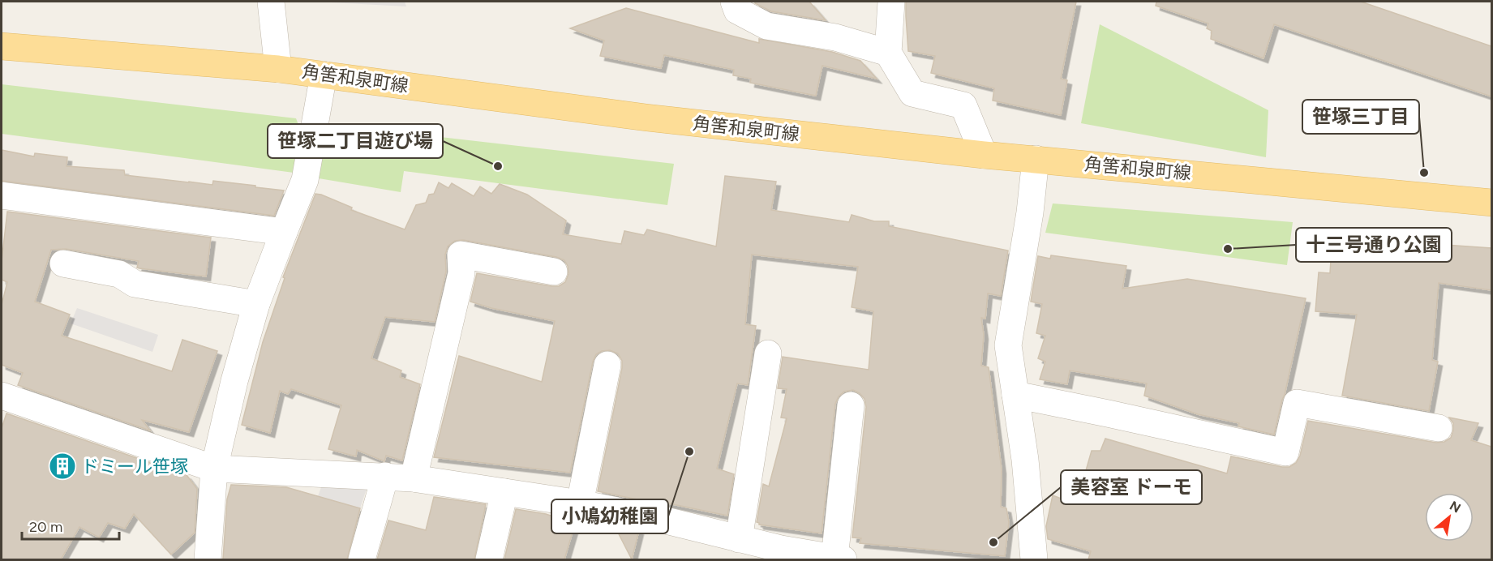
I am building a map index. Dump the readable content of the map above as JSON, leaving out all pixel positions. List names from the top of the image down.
{
  "streets": {
    "main road": ["角筈和泉町線"]
  },
  "places": {
    "other": [
      "笹塚二丁目遊び場",
      "笹塚三丁目",
      "十三号通り公園",
      "小鳩幼稚園",
      "美容室 ドーモ"
    ],
    "building": ["ドミール笹塚"]
  },
  "scale_bar": "20 m",
  "north": "top right"
}
